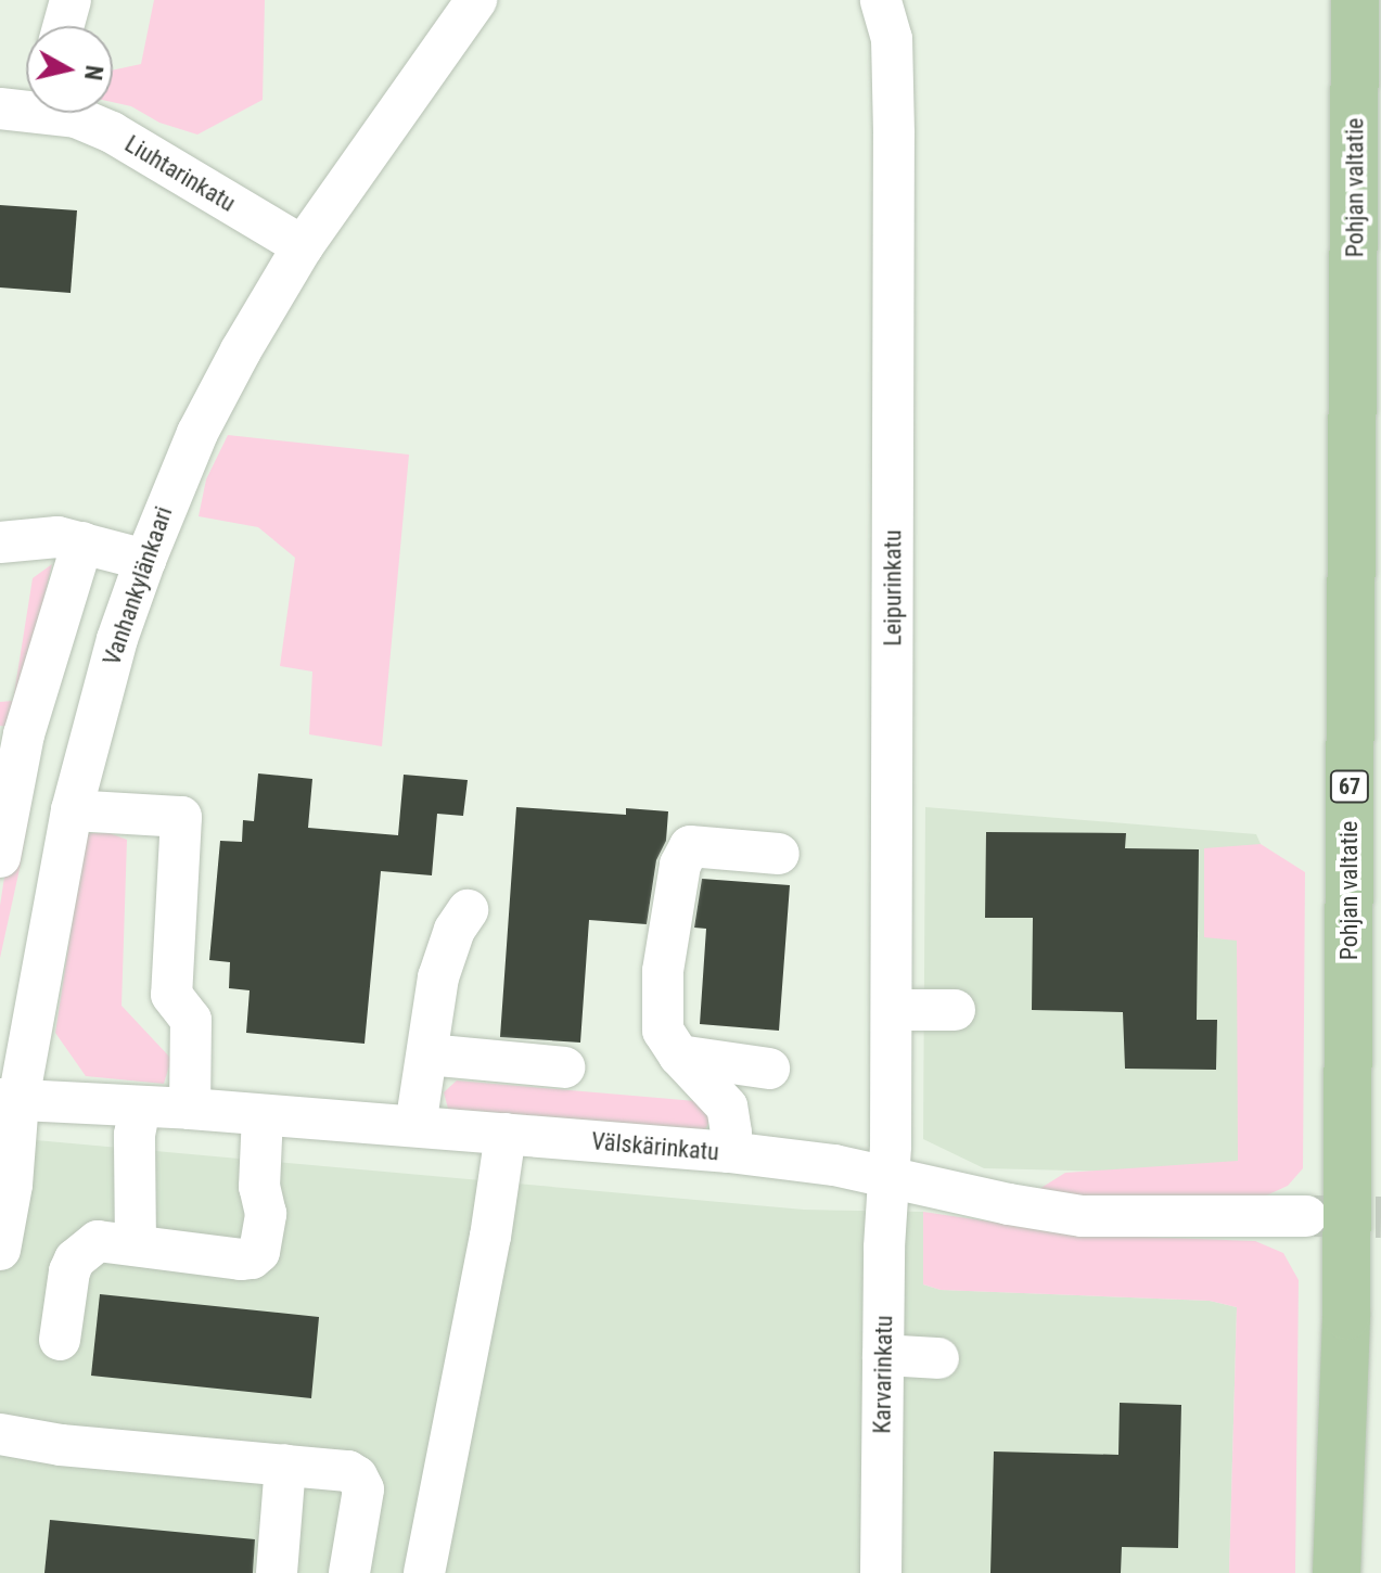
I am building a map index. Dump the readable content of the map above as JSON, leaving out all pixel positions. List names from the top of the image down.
{
  "streets": {
    "main road": ["Pohjan valtatie", "67"],
    "street": [
      "Liuhtarinkatu",
      "Vanhankylänkaari",
      "Leipurinkatu",
      "Välskärinkatu",
      "Karvarinkatu"
    ]
  },
  "crossings": [
    ["Liuhtarinkatu", "Vanhankylänkaari"],
    ["Vanhankylänkaari", "Välskärinkatu"],
    ["Leipurinkatu", "Välskärinkatu"],
    ["Leipurinkatu", "Karvarinkatu"],
    ["Välskärinkatu", "Karvarinkatu"]
  ],
  "north": "right"
}
